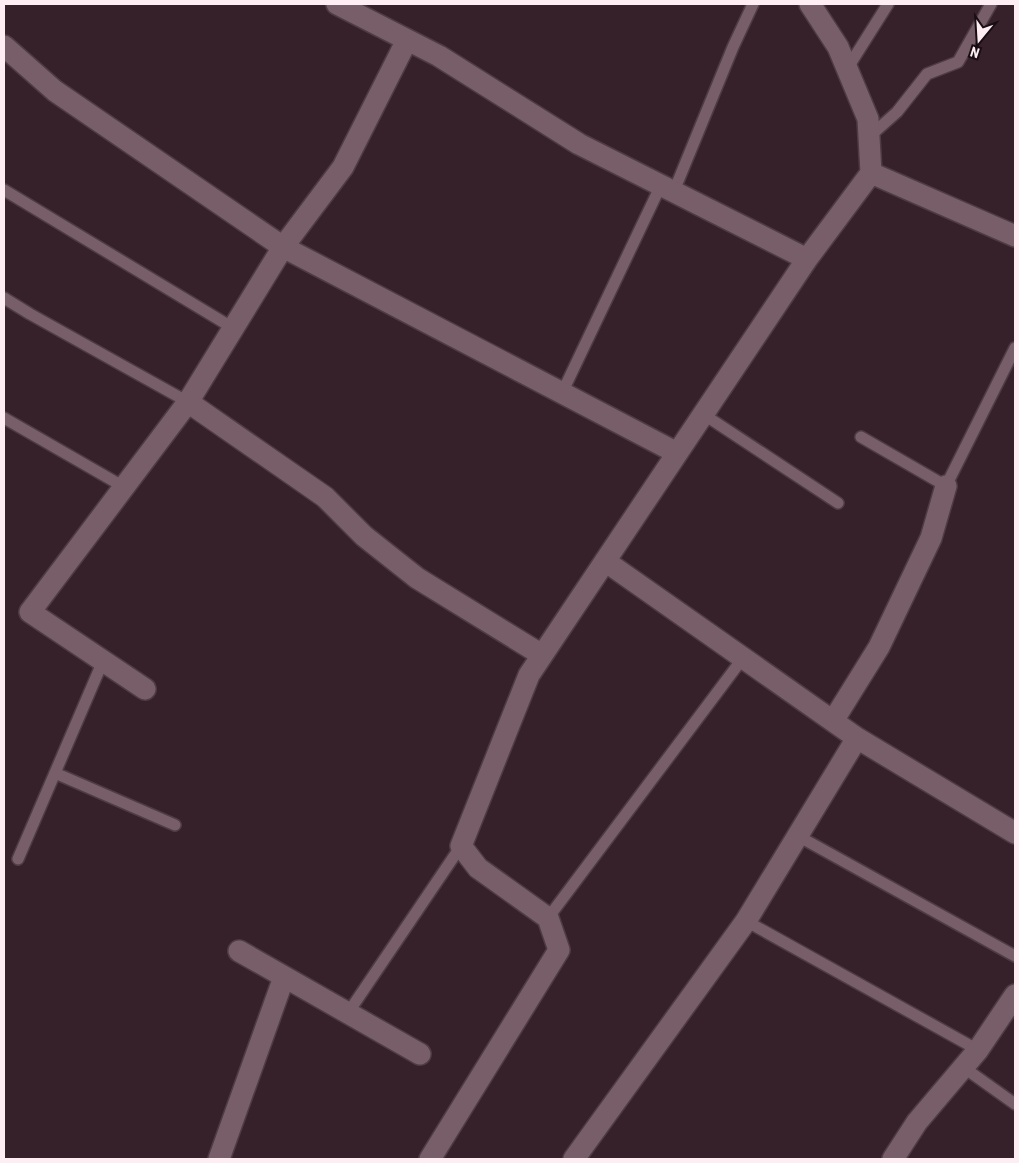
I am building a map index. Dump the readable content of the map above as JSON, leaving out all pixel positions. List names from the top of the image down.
{
  "north": "bottom"
}
